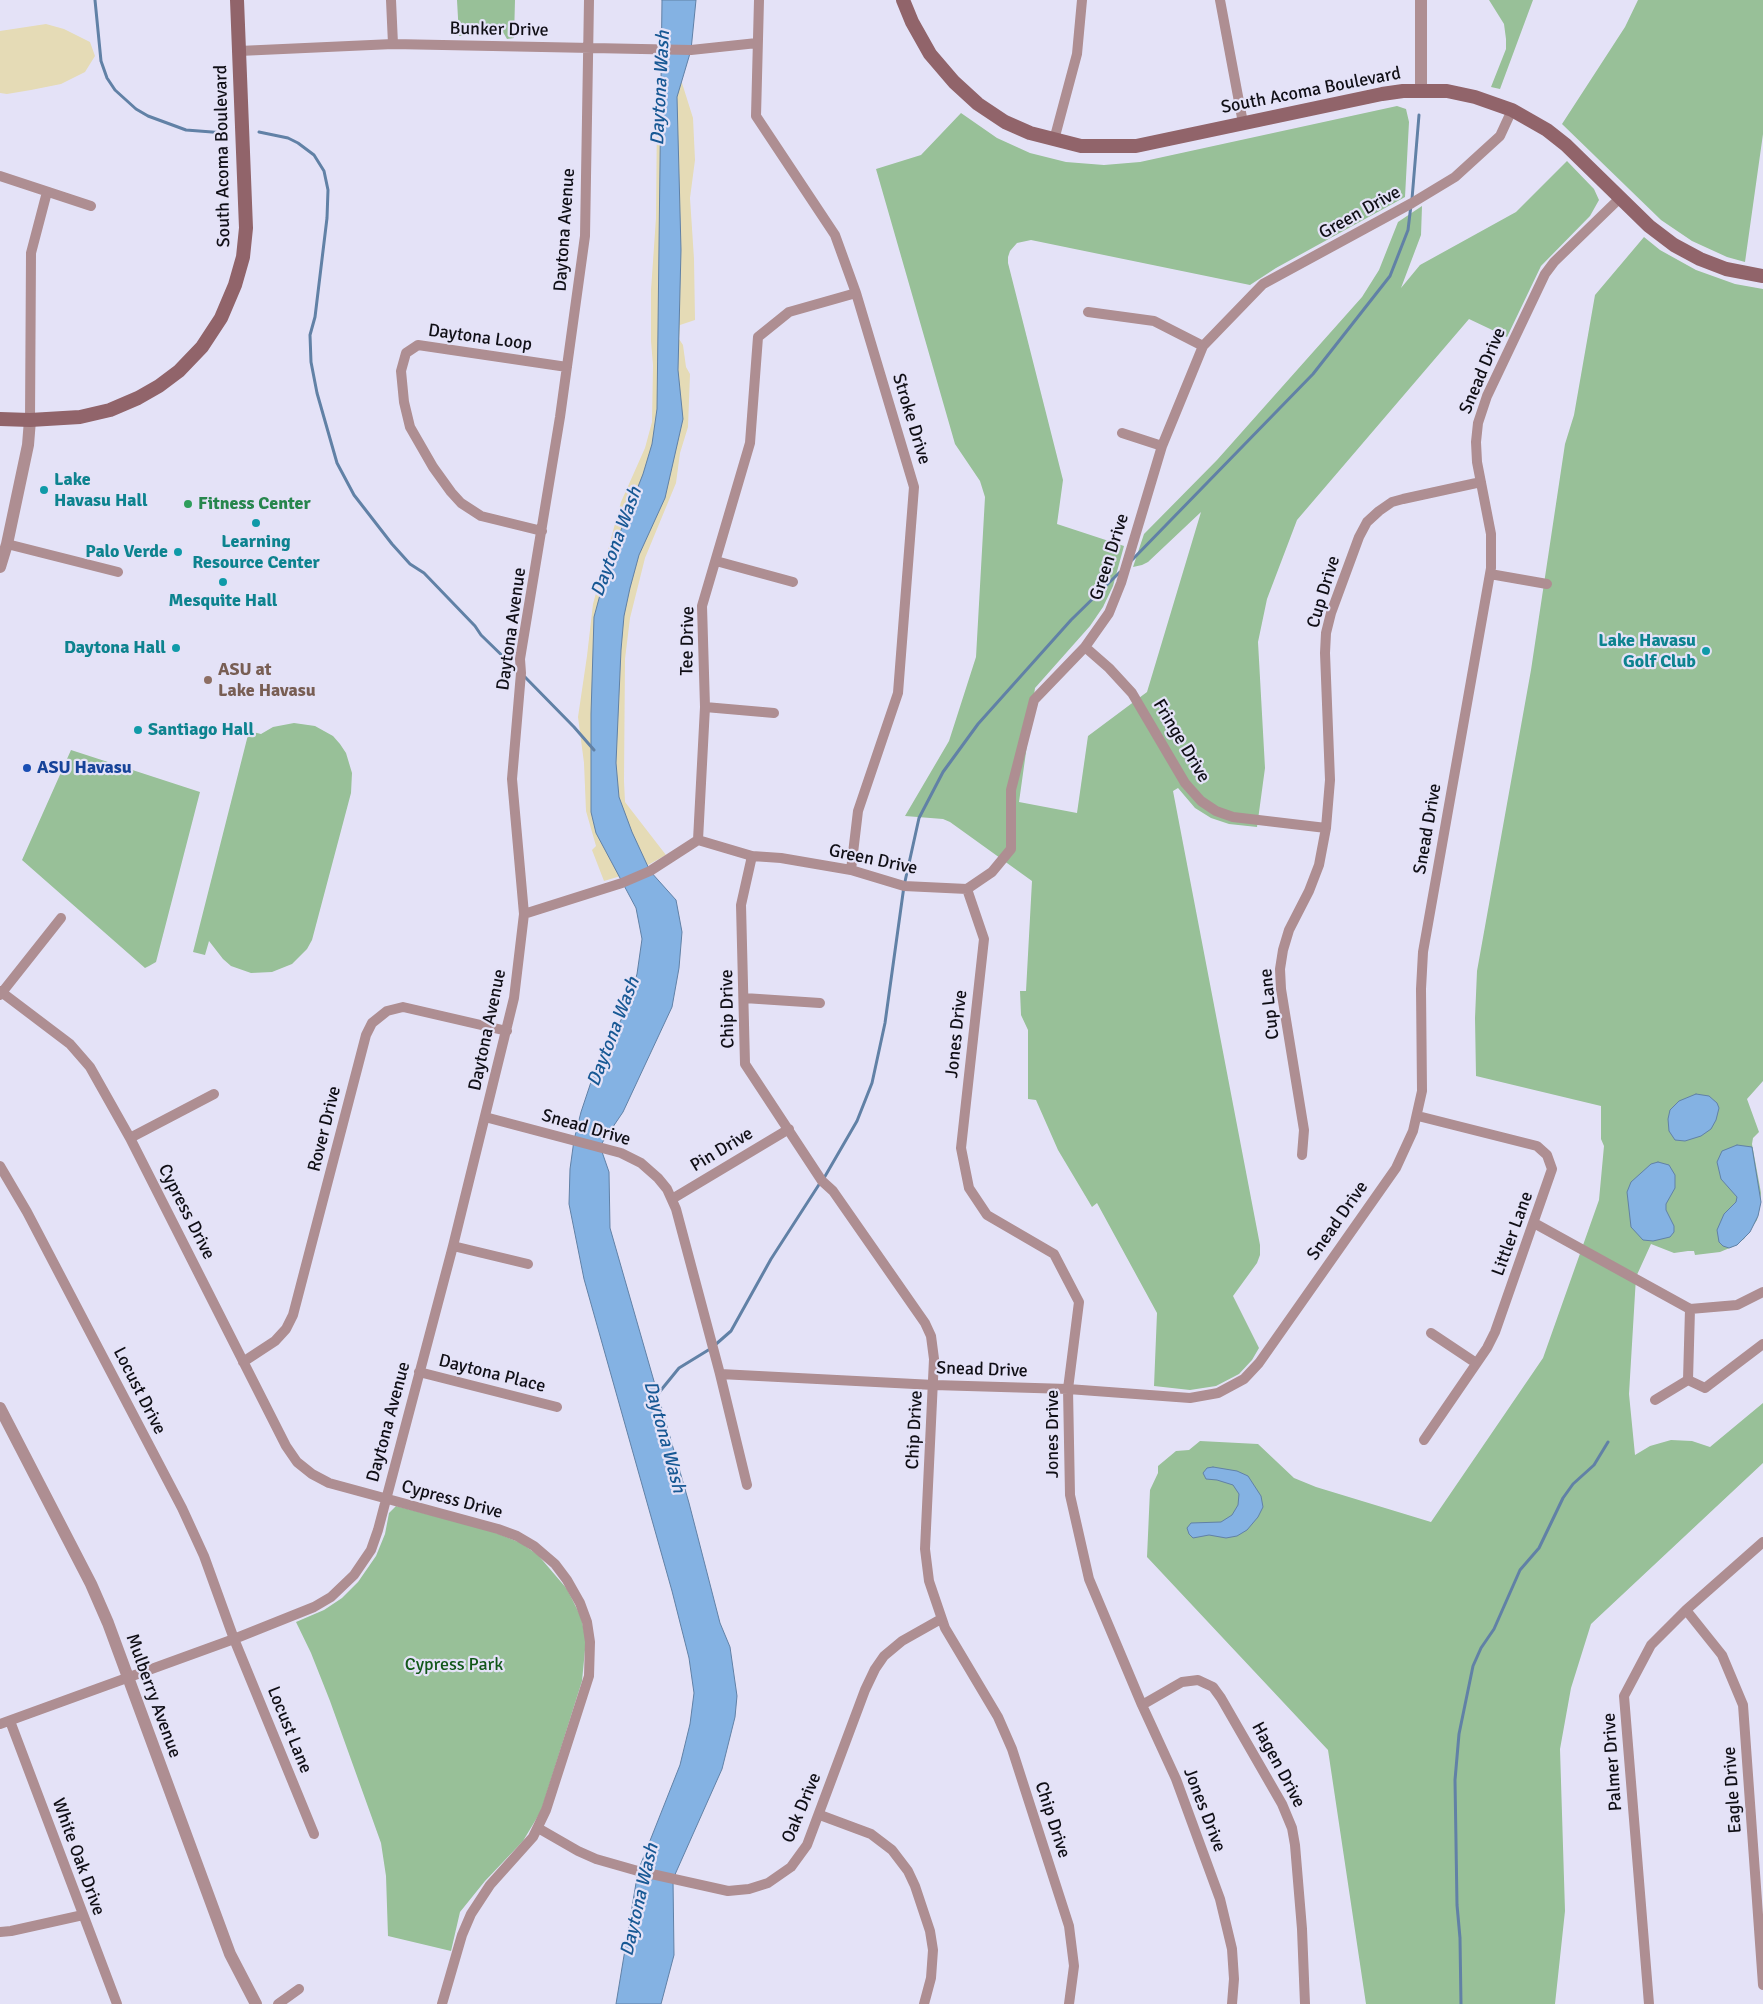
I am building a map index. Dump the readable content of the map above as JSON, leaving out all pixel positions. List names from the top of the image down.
{
  "streets": {
    "main road": ["South Acoma Boulevard"],
    "street": [
      "Bunker Drive",
      "Green Drive",
      "Daytona Avenue",
      "Daytona Loop",
      "Snead Drive",
      "Stroke Drive",
      "Cup Drive",
      "Tee Drive",
      "Fringe Drive",
      "Cup Lane",
      "Chip Drive",
      "Jones Drive",
      "Rover Drive",
      "Pin Drive",
      "Cypress Drive",
      "Littler Lane",
      "Daytona Place",
      "Locust Drive",
      "Mulberry Avenue",
      "Locust Lane",
      "Palmer Drive",
      "Hagen Drive",
      "Eagle Drive",
      "Oak Drive",
      "White Oak Drive"
    ]
  },
  "crossings": [
    ["Bunker Drive", "South Acoma Boulevard"],
    ["Bunker Drive", "Daytona Avenue"],
    ["Bunker Drive", "Stroke Drive"],
    ["South Acoma Boulevard", "Green Drive"],
    ["South Acoma Boulevard", "Snead Drive"],
    ["Green Drive", "Stroke Drive"],
    ["Green Drive", "Tee Drive"],
    ["Green Drive", "Fringe Drive"],
    ["Green Drive", "Chip Drive"],
    ["Green Drive", "Jones Drive"],
    ["Daytona Avenue", "Daytona Loop"],
    ["Daytona Avenue", "Snead Drive"],
    ["Daytona Avenue", "Rover Drive"],
    ["Daytona Avenue", "Cypress Drive"],
    ["Daytona Avenue", "Daytona Place"],
    ["Daytona Avenue", "Locust Drive"],
    ["Daytona Avenue", "Mulberry Avenue"],
    ["Daytona Avenue", "Locust Lane"],
    ["Daytona Avenue", "White Oak Drive"],
    ["Snead Drive", "Cup Drive"],
    ["Snead Drive", "Chip Drive"],
    ["Snead Drive", "Jones Drive"],
    ["Snead Drive", "Pin Drive"],
    ["Snead Drive", "Littler Lane"],
    ["Stroke Drive", "Tee Drive"],
    ["Cup Drive", "Fringe Drive"],
    ["Cup Drive", "Cup Lane"],
    ["Fringe Drive", "Cup Lane"],
    ["Chip Drive", "Pin Drive"],
    ["Chip Drive", "Oak Drive"],
    ["Jones Drive", "Hagen Drive"],
    ["Rover Drive", "Cypress Drive"],
    ["Cypress Drive", "Oak Drive"],
    ["Locust Drive", "Locust Lane"],
    ["Palmer Drive", "Eagle Drive"]
  ],
  "water": ["Daytona Wash"],
  "parks": ["Cypress Park"],
  "places": [
    "Lake Havasu Hall",
    "Fitness Center",
    "Learning Resource Center",
    "Palo Verde",
    "Mesquite Hall",
    "Daytona Hall",
    "Lake Havasu Golf Club",
    "ASU at Lake Havasu",
    "Santiago Hall",
    "ASU Havasu"
  ]
}
